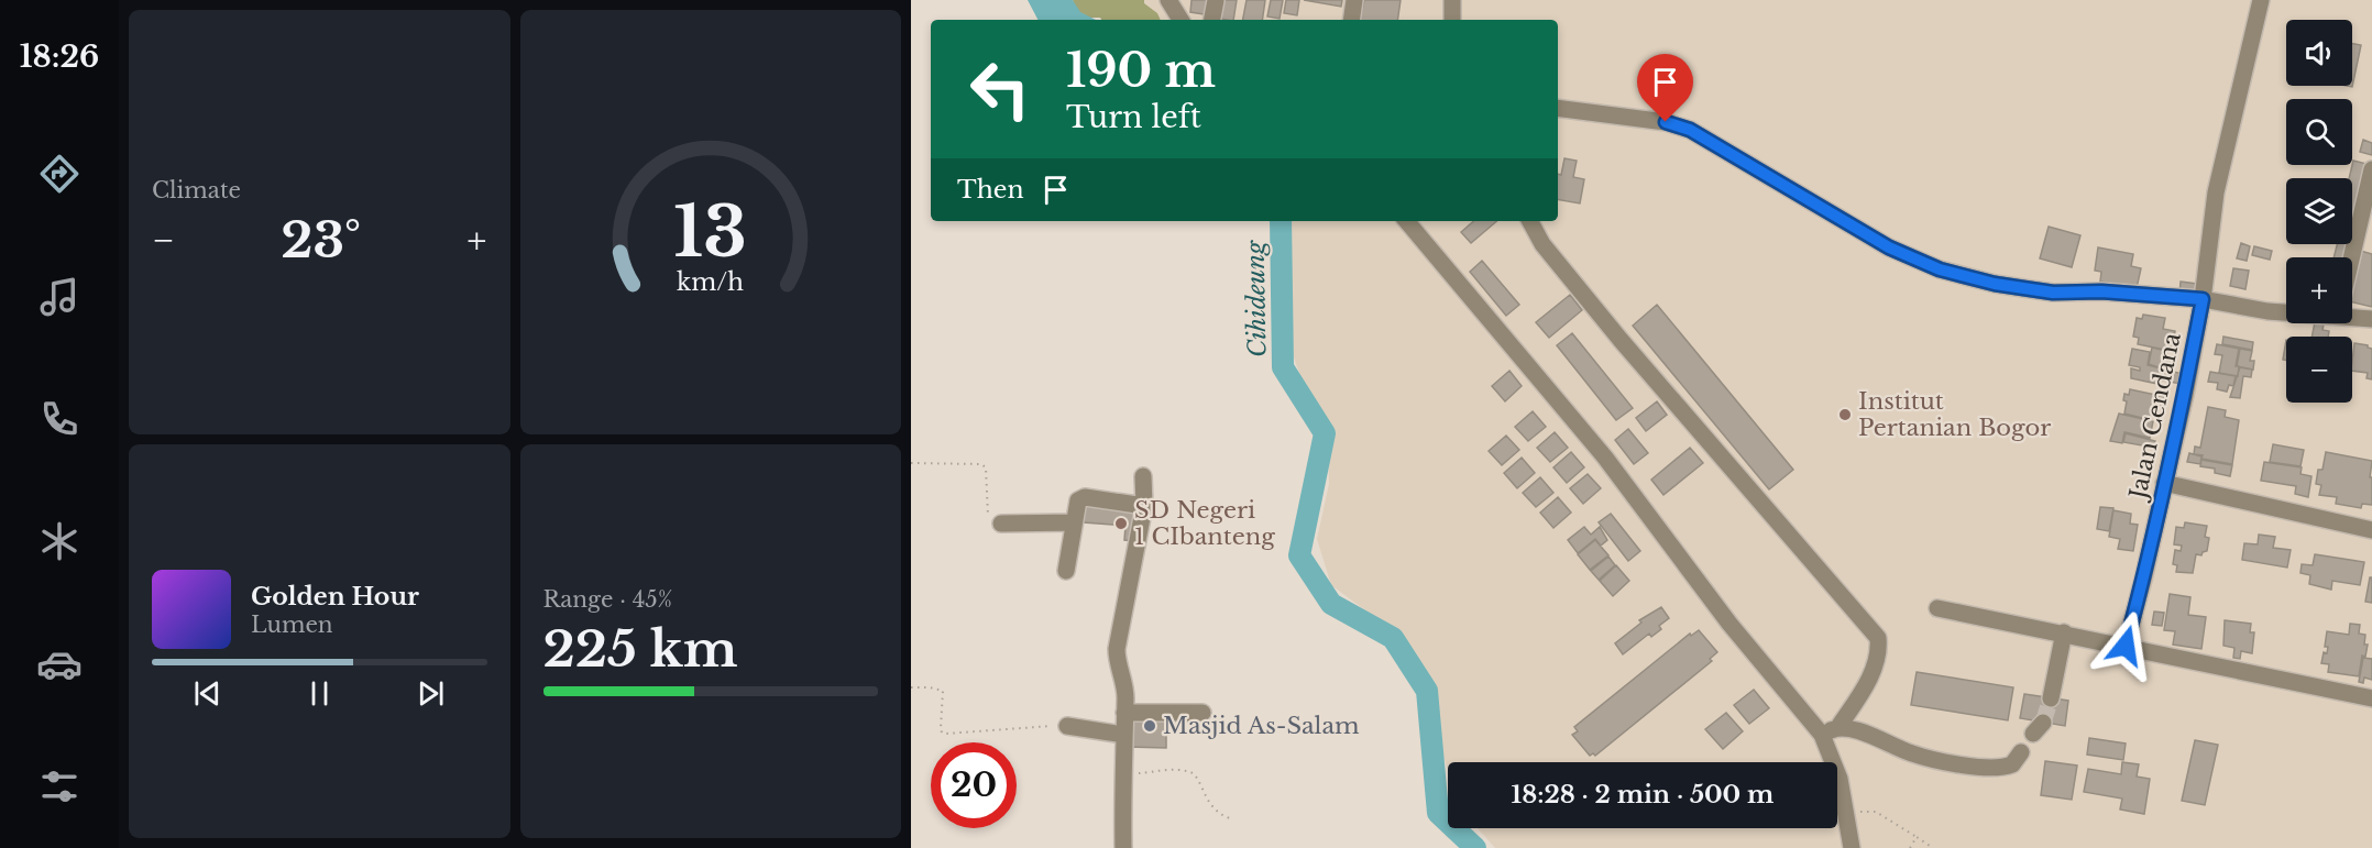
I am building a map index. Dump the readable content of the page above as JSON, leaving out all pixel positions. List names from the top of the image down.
{
  "streets": {
    "street": ["Jalan Cendana"]
  },
  "water": ["Cihideung"],
  "places": ["Institut Pertanian Bogor", "SD Negeri 1 CIbanteng", "Masjid As-Salam"],
  "page": {
    "tabs": "18:26",
    "tile": [
      "Climate",
      ["Range · 45%", "225 km"]
    ],
    "map_buttons": ["+", "−"],
    "turn": ["190 m", "Turn left"],
    "then": "Then",
    "heat": ["−", "23°", "+"],
    "song": ["Golden Hour", "Lumen"],
    "limit": "20",
    "trip": "18:28 · 2 min · 500 m",
    "gauge": ["13", "km/h"]
  }
}
